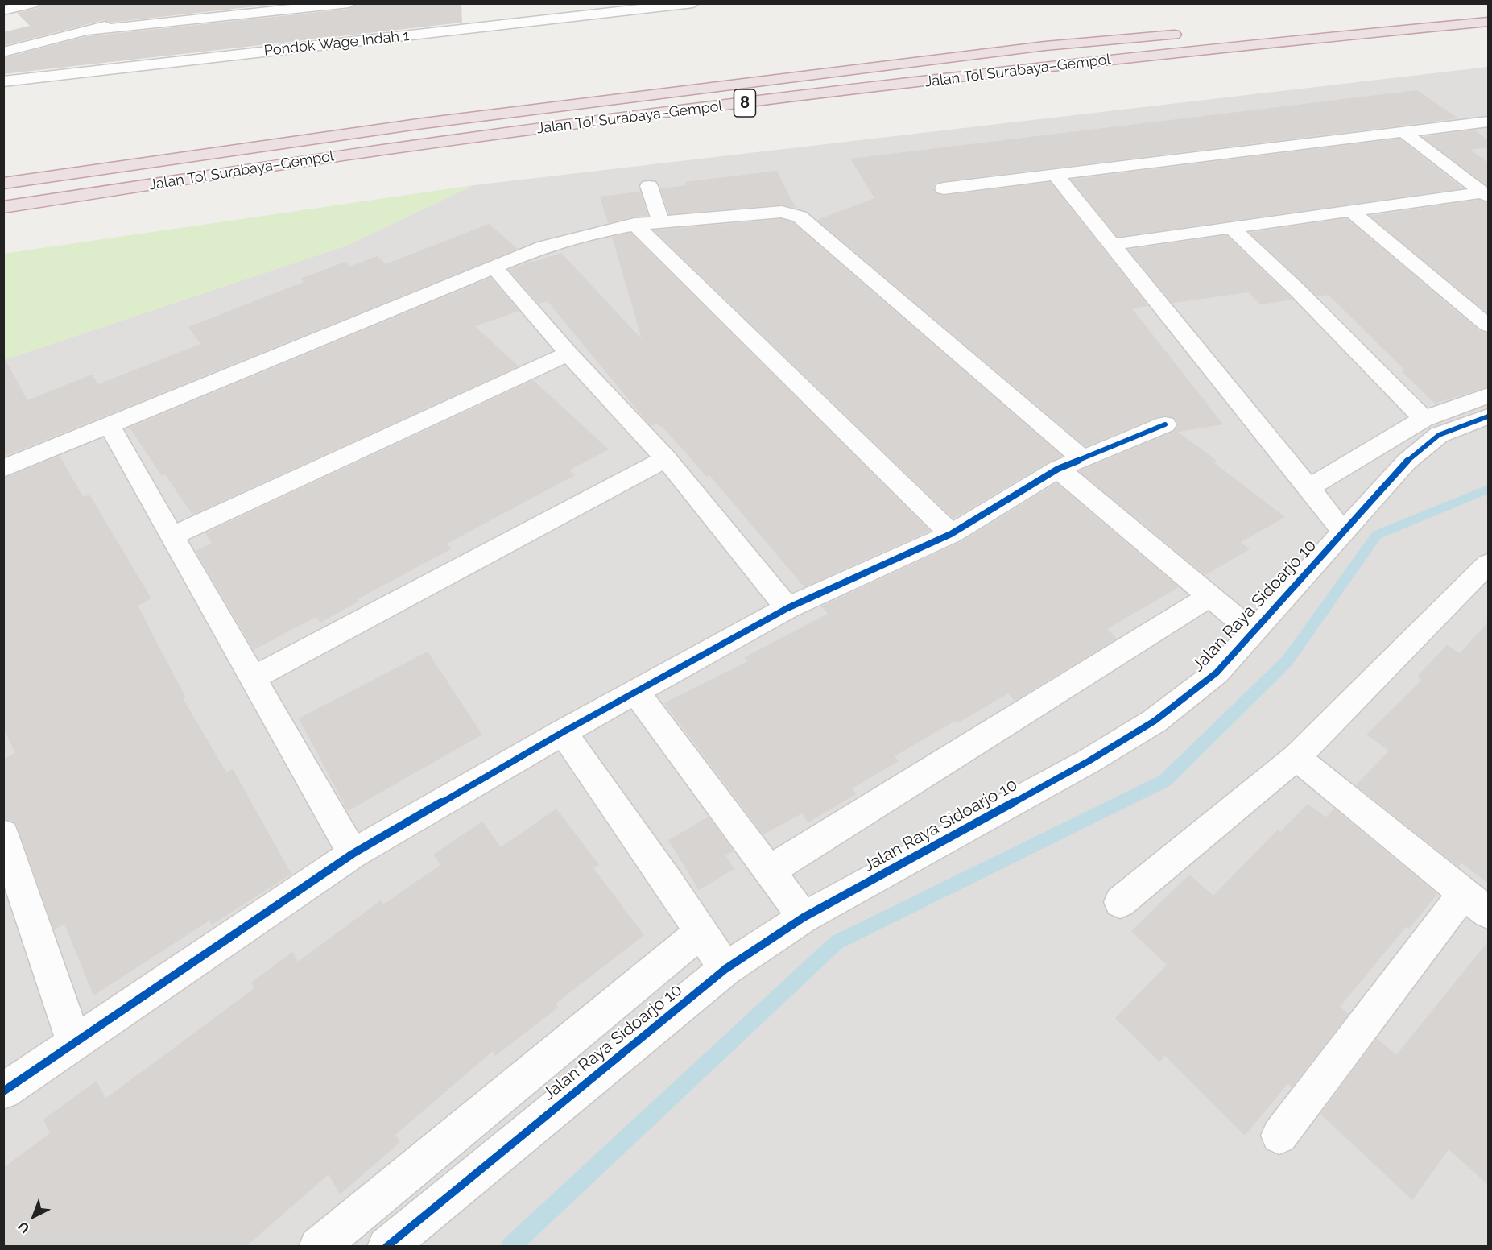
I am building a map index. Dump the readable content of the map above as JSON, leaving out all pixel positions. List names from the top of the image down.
{
  "streets": {
    "highway": ["Jalan Tol Surabaya–Gempol", "8"],
    "street": ["Pondok Wage Indah 1", "Jalan Raya Sidoarjo 10"]
  },
  "north": "bottom left"
}
